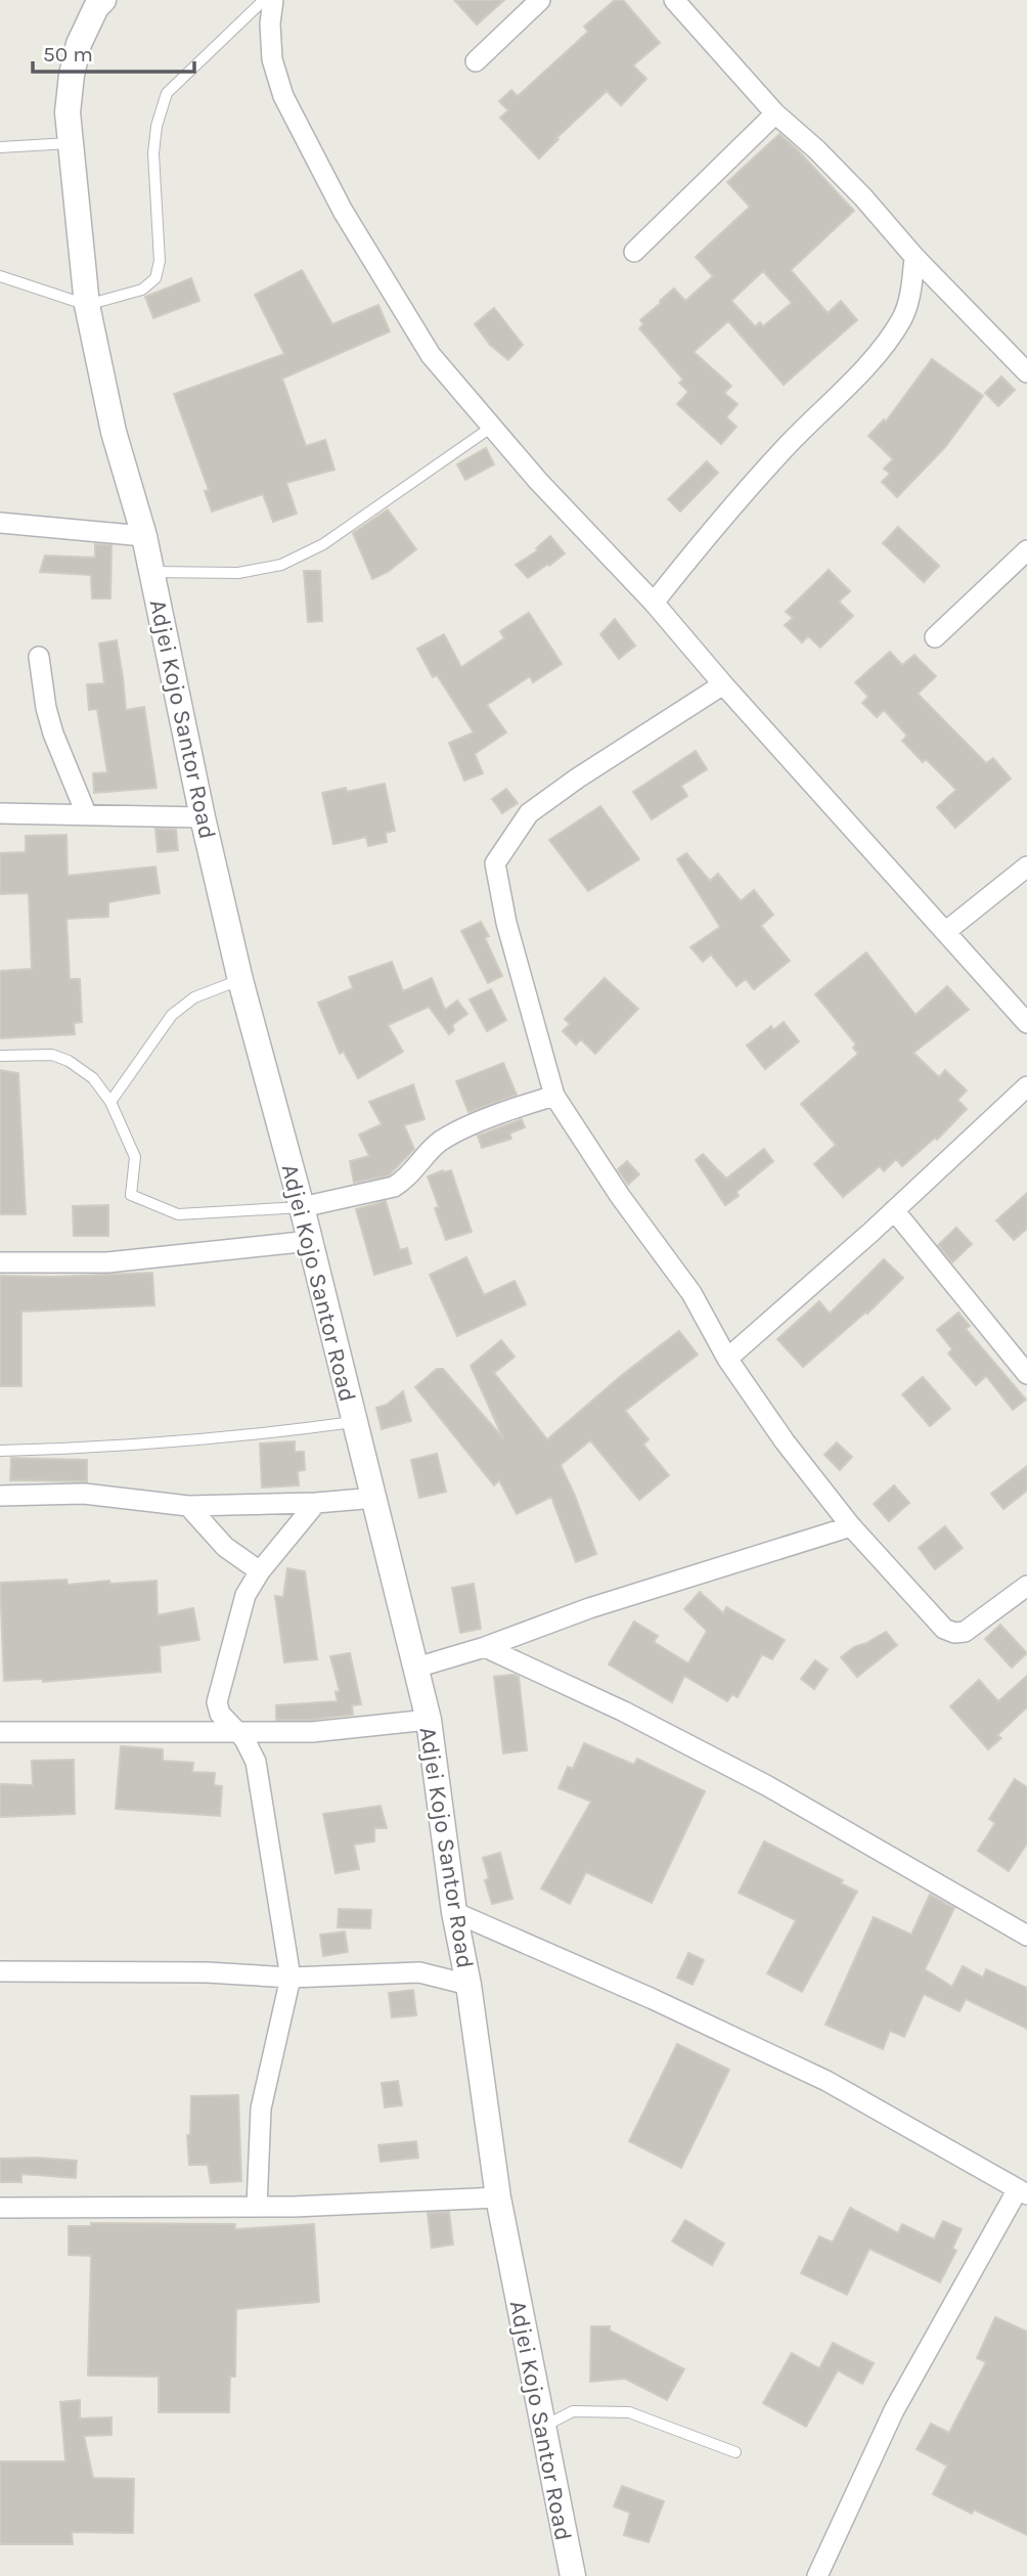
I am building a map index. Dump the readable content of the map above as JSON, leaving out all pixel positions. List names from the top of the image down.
{
  "streets": {
    "street": ["Adjei Kojo Santor Road"]
  },
  "scale_bar": "50 m"
}
